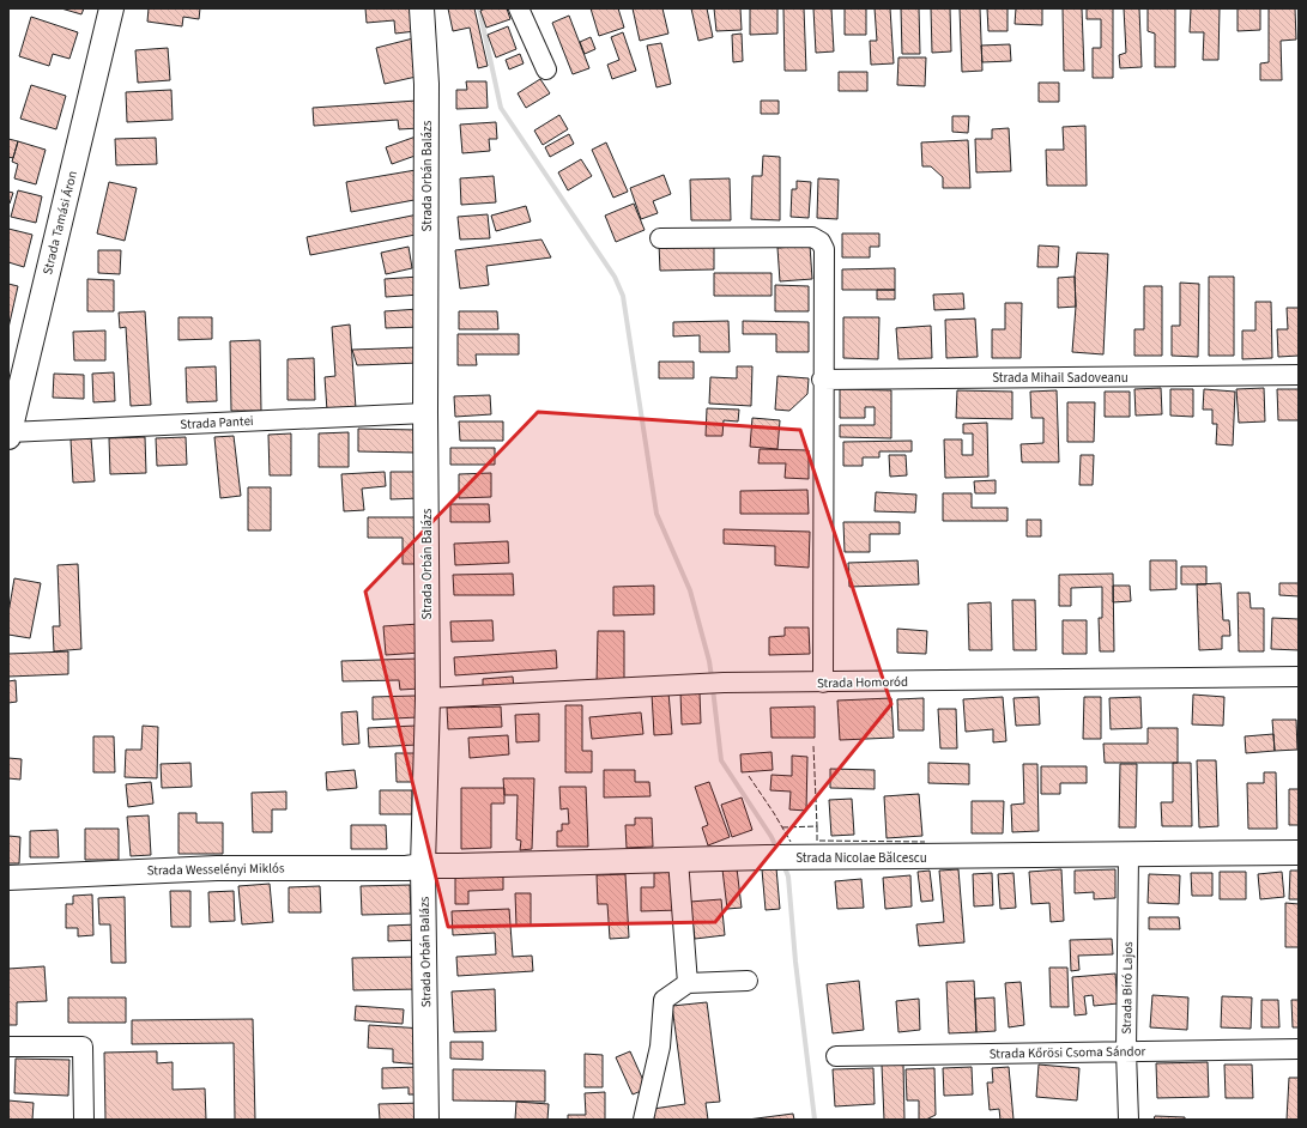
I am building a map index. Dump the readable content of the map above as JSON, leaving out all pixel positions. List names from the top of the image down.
{
  "streets": {
    "main road": [
      "Strada Orbán Balázs",
      "Strada Tamási Áron",
      "Strada Nicolae Bălcescu",
      "Strada Wesselényi Miklós"
    ],
    "street": [
      "Strada Mihail Sadoveanu",
      "Strada Pantei",
      "Strada Homoród",
      "Strada Bíró Lajos",
      "Strada Kőrösi Csoma Sándor"
    ]
  },
  "crossings": [
    ["Strada Orbán Balázs", "Strada Pantei"],
    ["Strada Orbán Balázs", "Strada Homoród"],
    ["Strada Orbán Balázs", "Strada Nicolae Bălcescu"],
    ["Strada Orbán Balázs", "Strada Wesselényi Miklós"],
    ["Strada Tamási Áron", "Strada Pantei"],
    ["Strada Nicolae Bălcescu", "Strada Wesselényi Miklós"],
    ["Strada Nicolae Bălcescu", "Strada Bíró Lajos"],
    ["Strada Bíró Lajos", "Strada Kőrösi Csoma Sándor"]
  ]
}
